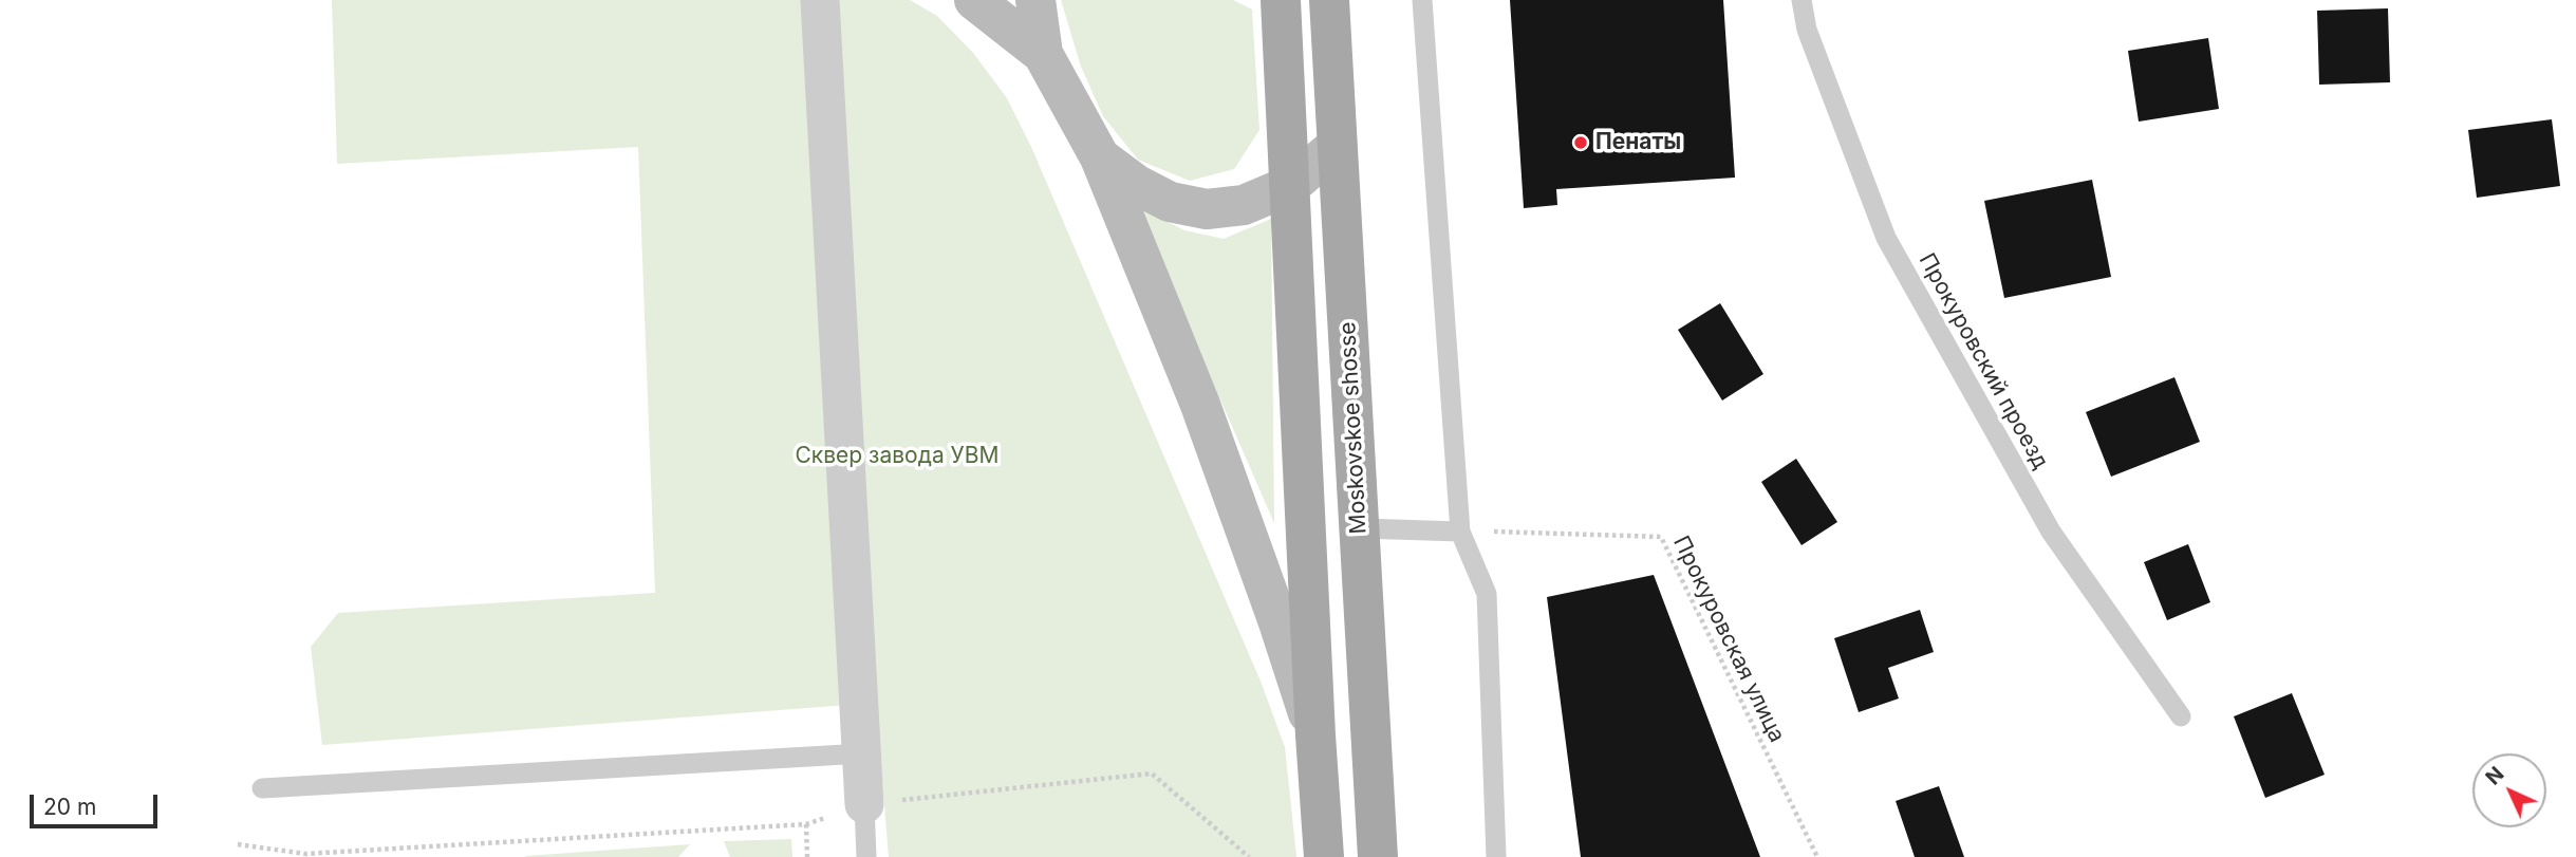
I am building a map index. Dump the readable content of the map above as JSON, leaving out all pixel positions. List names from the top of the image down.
{
  "streets": {
    "main road": ["Moskovskoe shosse"],
    "lane": ["Прокуровский проезд"],
    "path": ["Прокуровская улица"]
  },
  "parks": ["Сквер завода УВМ"],
  "places": ["Пенаты"],
  "scale_bar": "20 m",
  "north": "top left"
}
